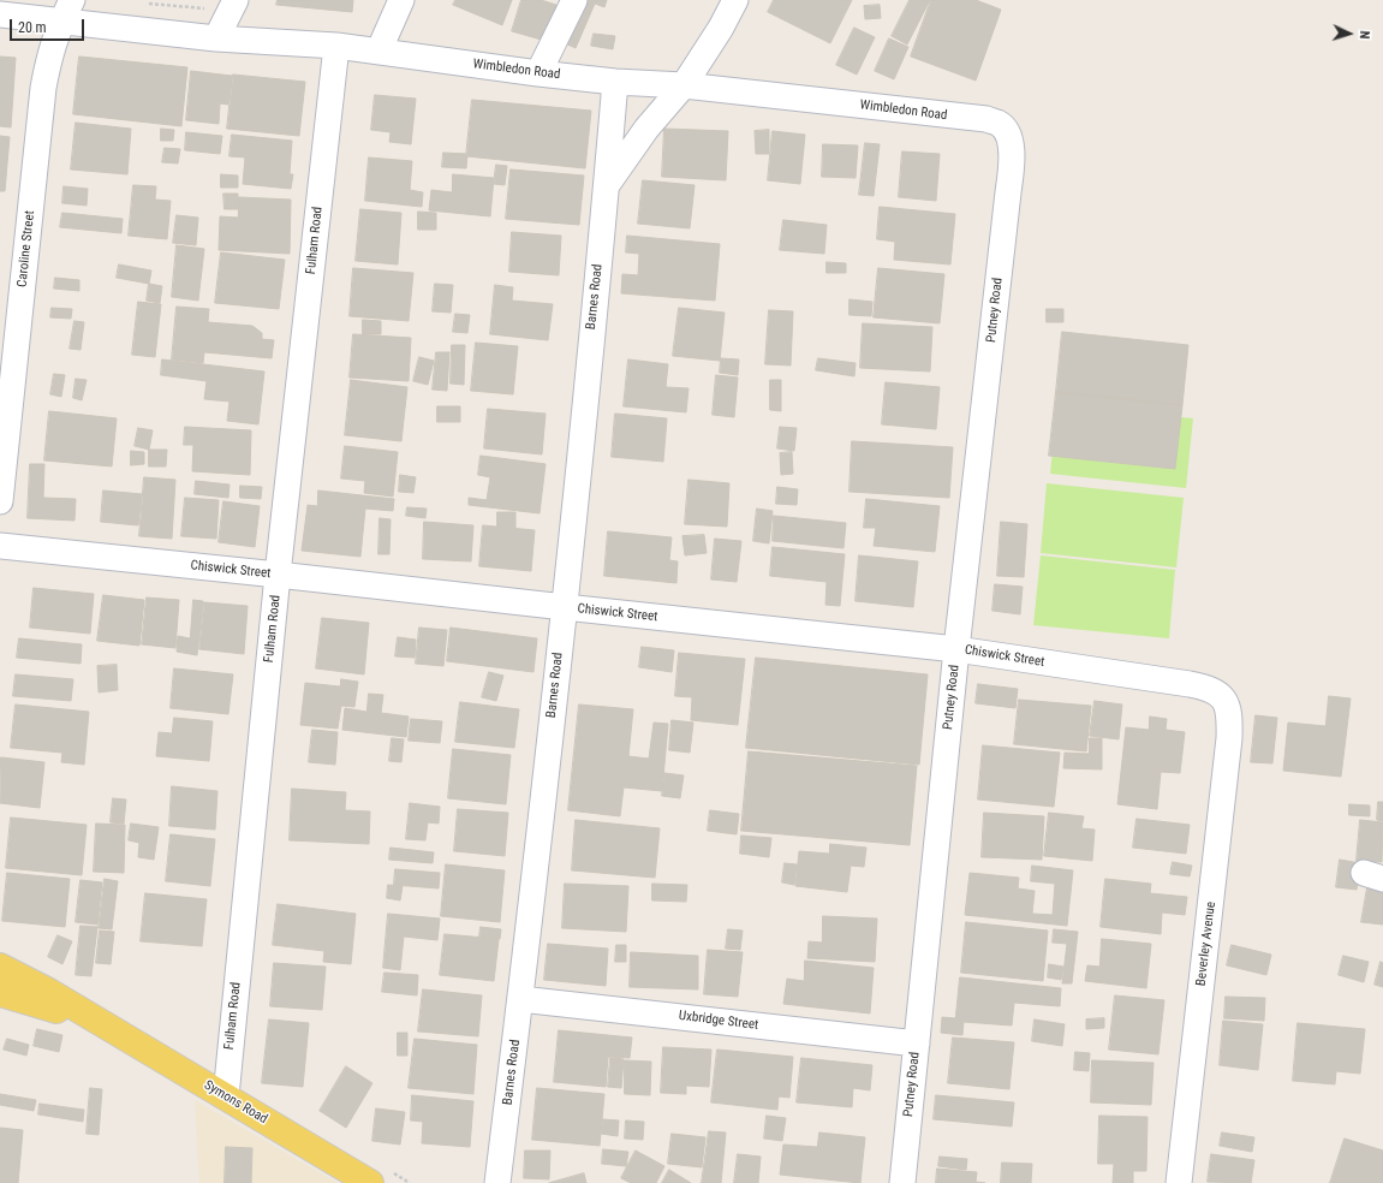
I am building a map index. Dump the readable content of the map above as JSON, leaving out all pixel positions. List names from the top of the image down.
{
  "streets": {
    "main road": ["Symons Road"],
    "street": [
      "Wimbledon Road",
      "Fulham Road",
      "Caroline Street",
      "Barnes Road",
      "Putney Road",
      "Chiswick Street",
      "Beverley Avenue",
      "Uxbridge Street"
    ]
  },
  "crossings": [
    ["Wimbledon Road", "Fulham Road"],
    ["Wimbledon Road", "Caroline Street"],
    ["Wimbledon Road", "Barnes Road"],
    ["Wimbledon Road", "Putney Road"],
    ["Fulham Road", "Chiswick Street"],
    ["Fulham Road", "Symons Road"],
    ["Barnes Road", "Chiswick Street"],
    ["Barnes Road", "Uxbridge Street"],
    ["Putney Road", "Chiswick Street"],
    ["Putney Road", "Uxbridge Street"],
    ["Chiswick Street", "Beverley Avenue"]
  ],
  "scale_bar": "20 m",
  "north": "right"
}
